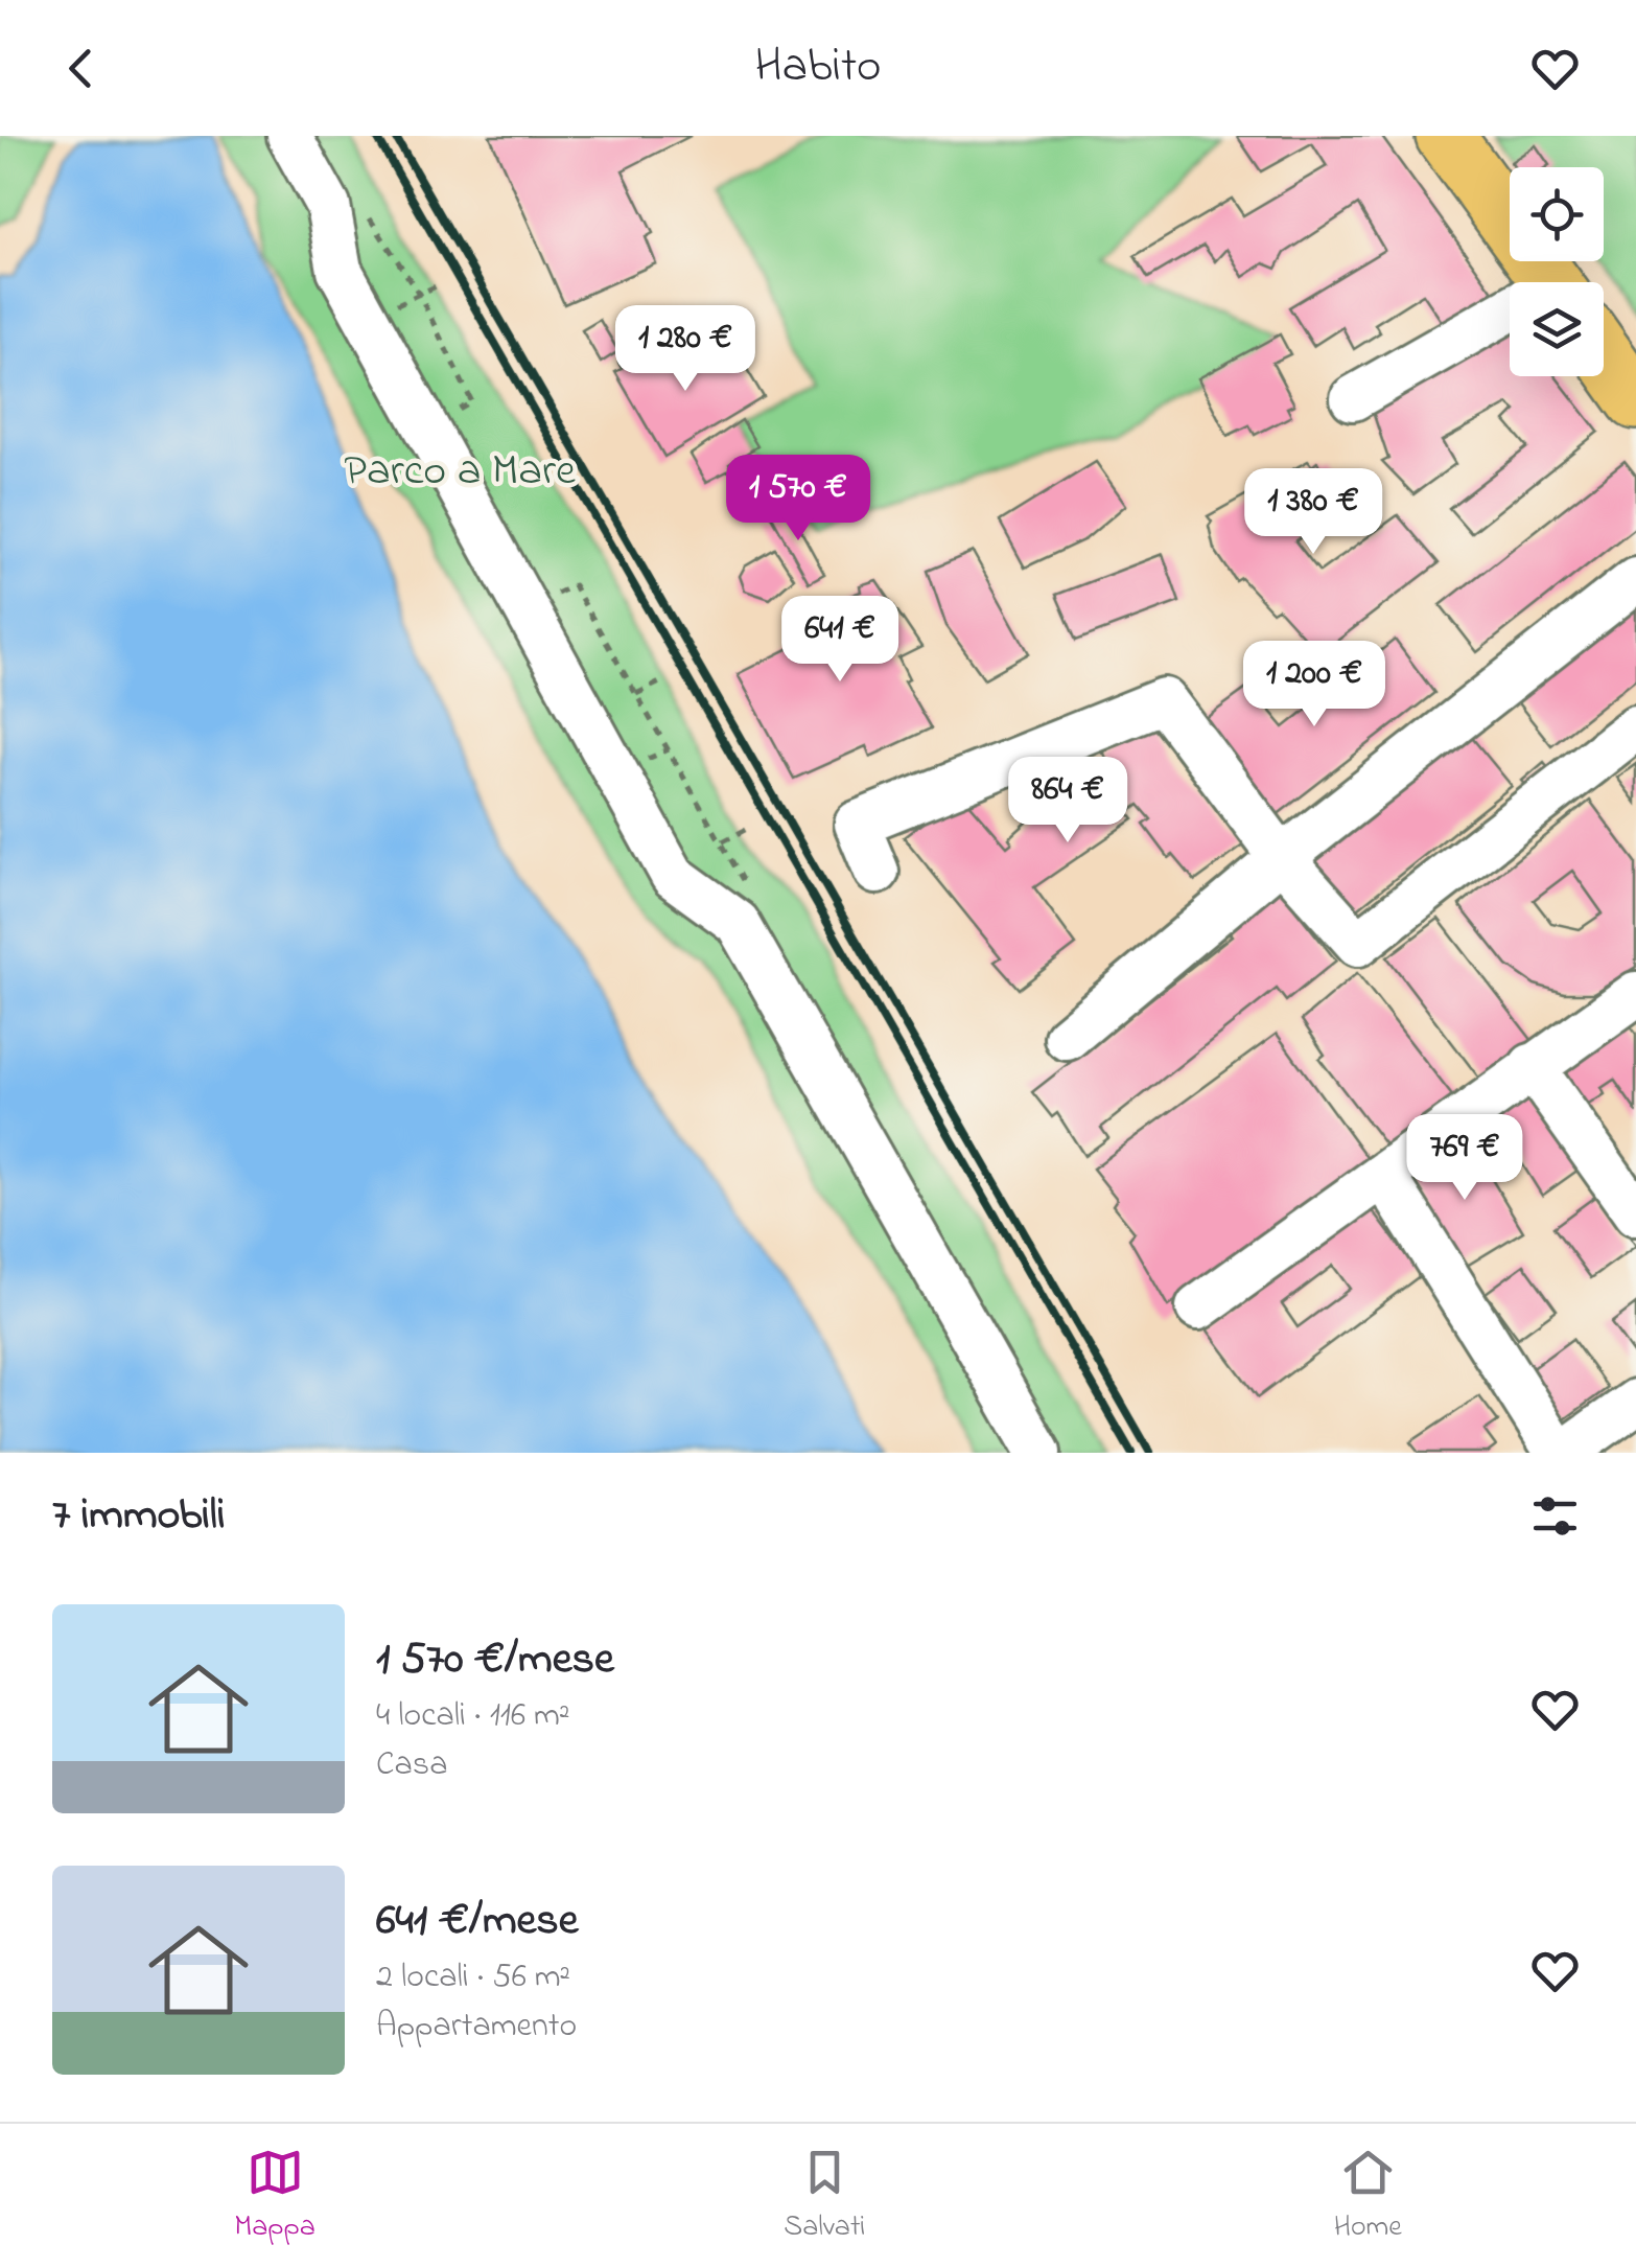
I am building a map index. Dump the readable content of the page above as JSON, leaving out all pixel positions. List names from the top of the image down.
{
  "parks": ["Parco a Mare"],
  "page": {
    "header": "Habito",
    "price": [
      "1 280 €",
      "1 570 €",
      "1 380 €",
      "641 €",
      "1 200 €",
      "864 €",
      "769 €"
    ],
    "heading": "7 immobili",
    "list": [
      {
        "name": "1 570 €/mese",
        "note": "4 locali · 116 m² · Casa"
      },
      {
        "name": "641 €/mese",
        "note": "2 locali · 56 m² · Appartamento"
      }
    ],
    "tabs": ["Mappa", "Salvati", "Home"]
  }
}
